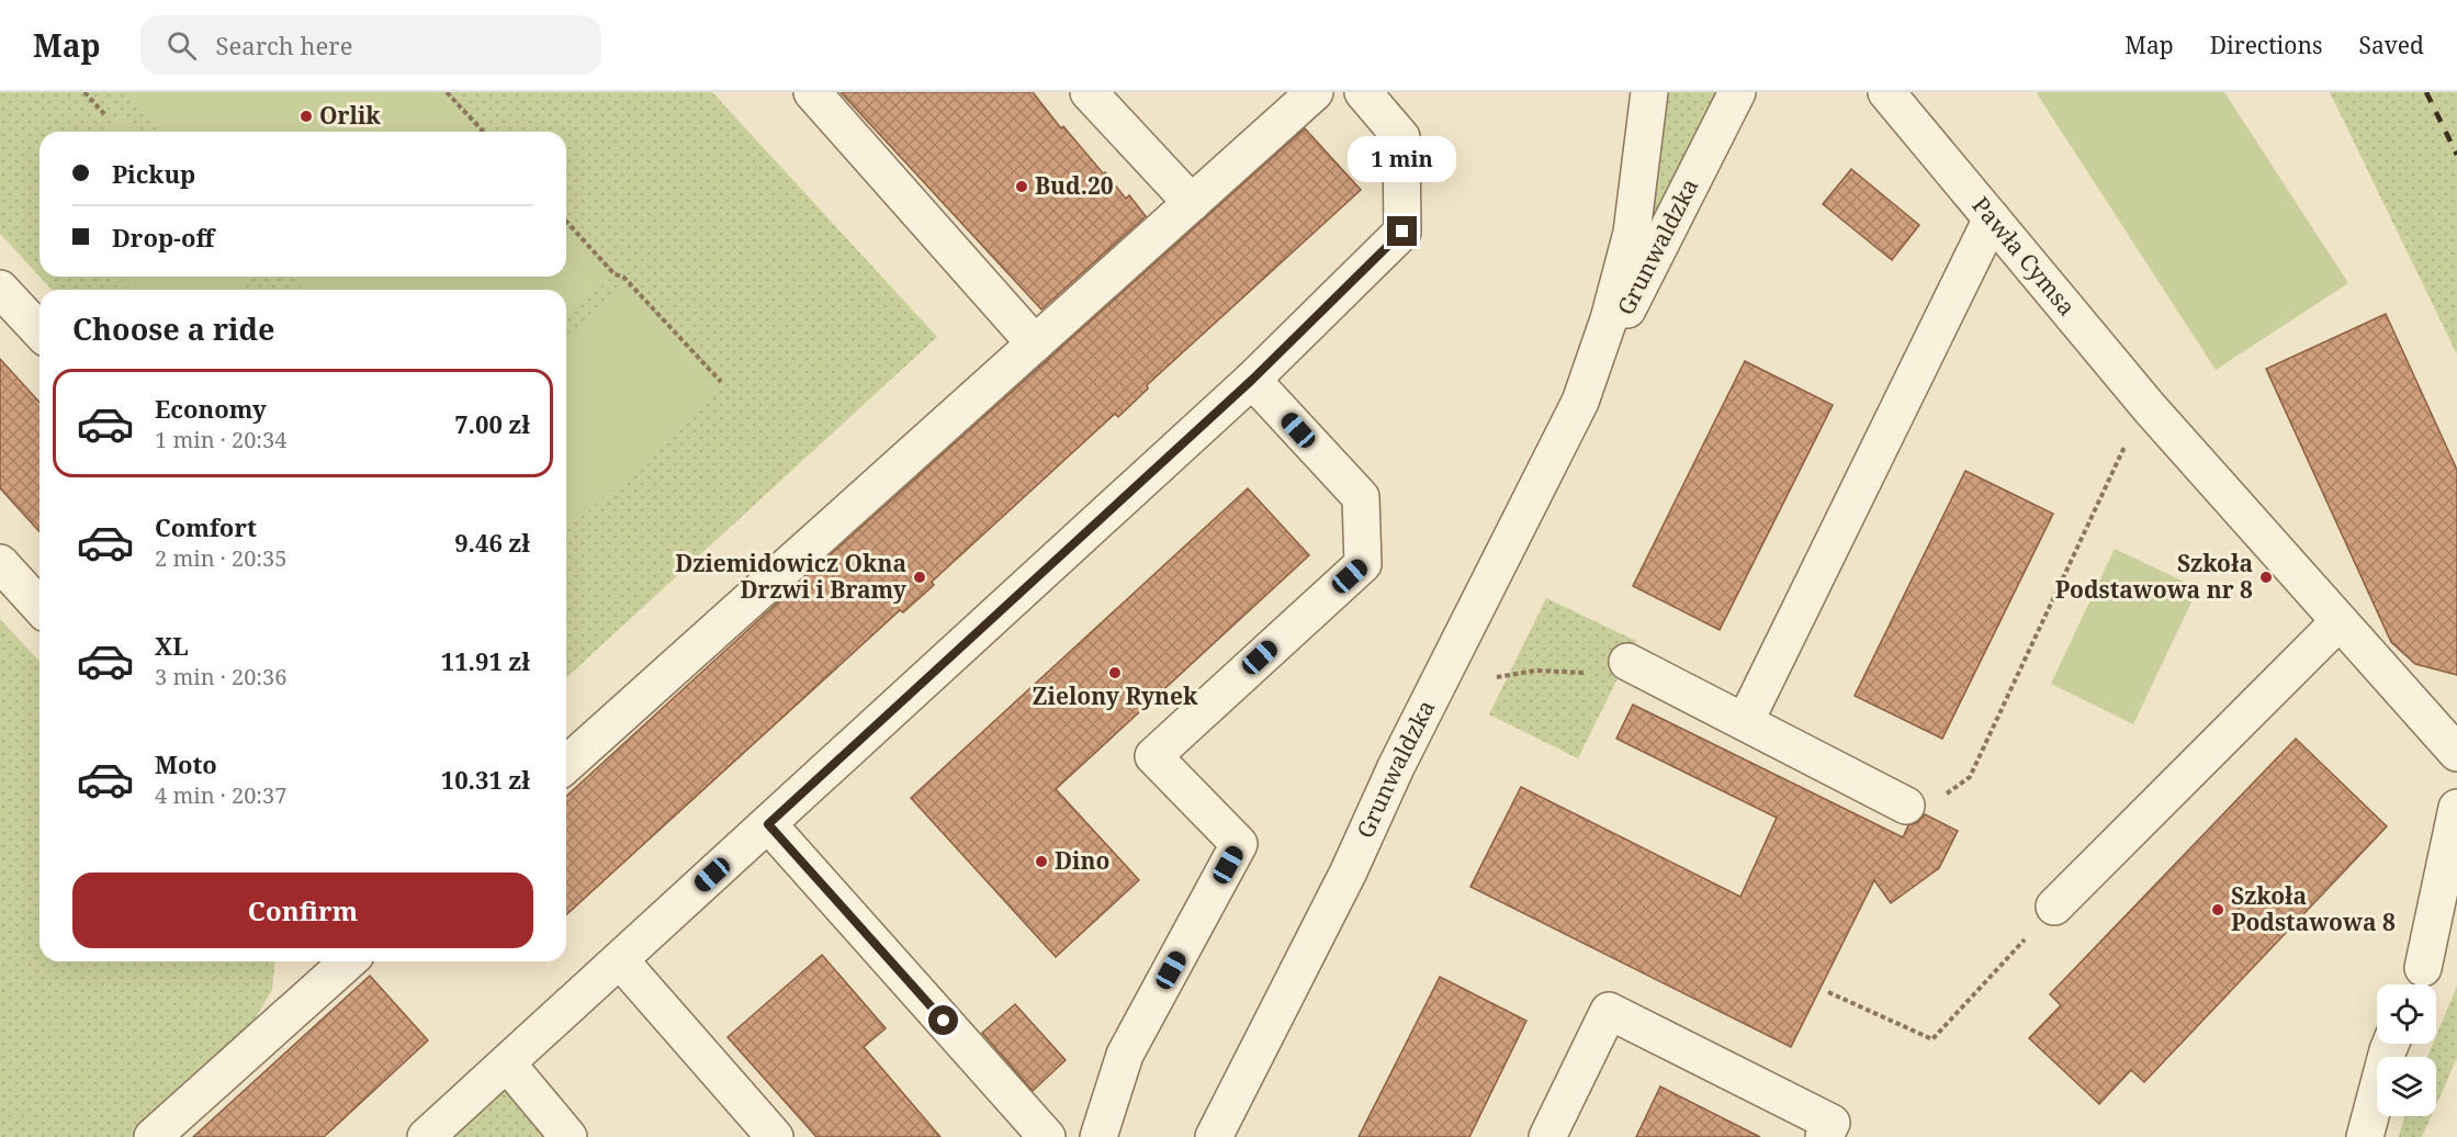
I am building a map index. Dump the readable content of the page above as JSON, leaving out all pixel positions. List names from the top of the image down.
{
  "streets": {
    "street": ["Grunwaldzka", "Pawła Cymsa"]
  },
  "places": [
    "Orlik",
    "Bud.20",
    "Dziemidowicz Okna Drzwi i Bramy",
    "Szkoła Podstawowa nr 8",
    "Zielony Rynek",
    "Dino",
    "Szkoła Podstawowa 8"
  ],
  "page": {
    "header": "Map",
    "search": "Search here",
    "nav": ["Map", "Directions", "Saved"],
    "banner": ["Pickup", "Drop-off"],
    "bubble": "1 min",
    "heading": "Choose a ride",
    "list": [
      {
        "name": "Economy",
        "note": "1 min · 20:34",
        "value": "7.00 zł"
      },
      {
        "name": "Comfort",
        "note": "2 min · 20:35",
        "value": "9.46 zł"
      },
      {
        "name": "XL",
        "note": "3 min · 20:36",
        "value": "11.91 zł"
      },
      {
        "name": "Moto",
        "note": "4 min · 20:37",
        "value": "10.31 zł"
      }
    ],
    "buttons": "Confirm"
  }
}
